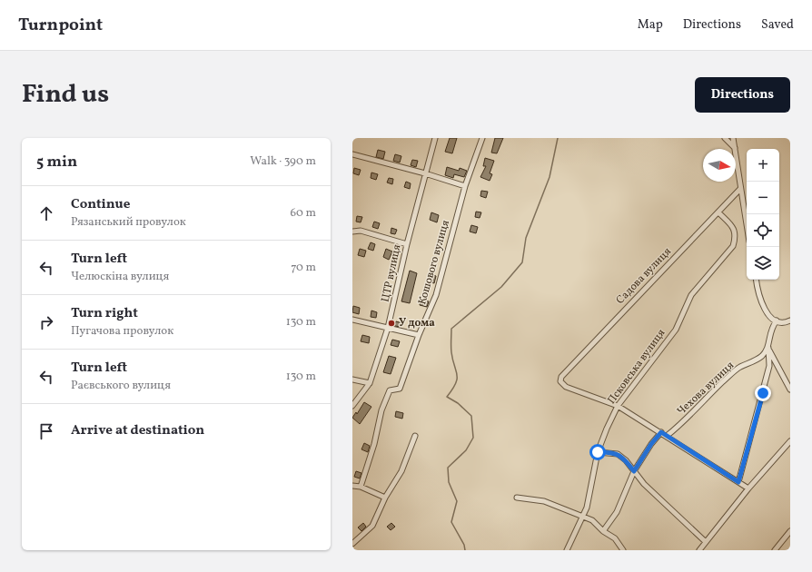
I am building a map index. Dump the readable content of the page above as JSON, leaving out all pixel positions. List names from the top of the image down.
{
  "streets": {
    "street": [
      "Кошового вулиця",
      "ЦТР вулиця",
      "Садова вулиця",
      "Псковська вулиця",
      "Чехова вулиця"
    ]
  },
  "crossings": [
    ["Садова вулиця", "Псковська вулиця"]
  ],
  "places": ["У дома"],
  "north": "right",
  "page": {
    "header": "Turnpoint",
    "nav": ["Map", "Directions", "Saved"],
    "title": "Find us",
    "buttons": "Directions",
    "heading": ["5 min", "Walk · 390 m"],
    "map_buttons": ["+", "−"],
    "list": [
      ["Continue", "Рязанський провулок", "60 m"],
      ["Turn left", "Челюскіна вулиця", "70 m"],
      ["Turn right", "Пугачова провулок", "130 m"],
      ["Turn left", "Раєвського вулиця", "130 m"],
      "Arrive at destination"
    ]
  }
}
